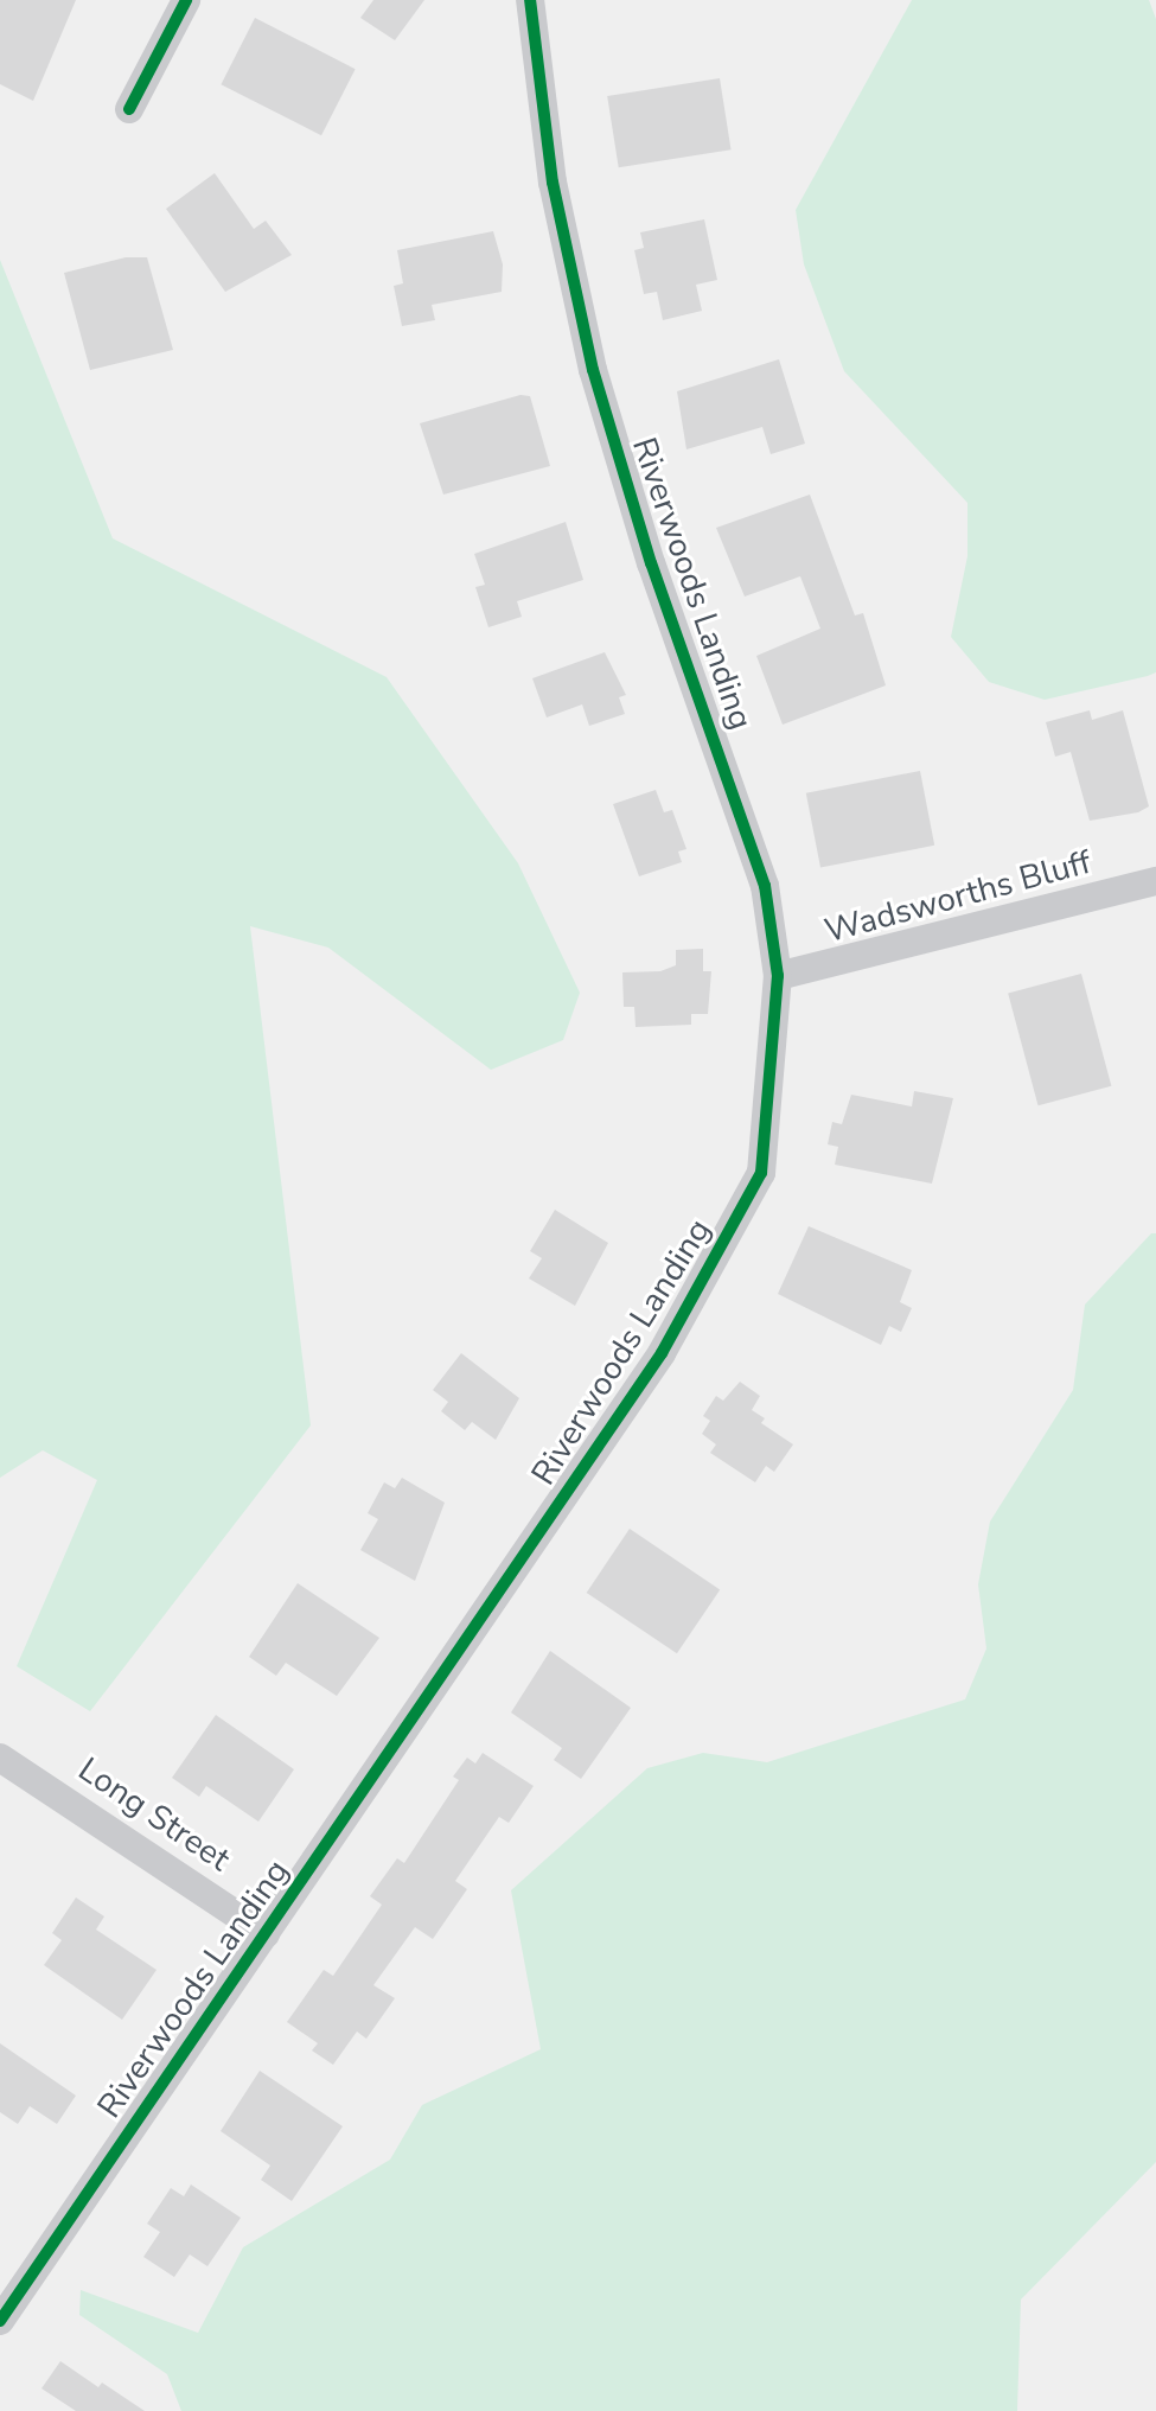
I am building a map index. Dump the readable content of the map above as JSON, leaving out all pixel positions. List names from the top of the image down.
{
  "streets": {
    "street": ["Riverwoods Landing", "Wadsworths Bluff", "Long Street"]
  },
  "crossings": [
    ["Riverwoods Landing", "Wadsworths Bluff"],
    ["Riverwoods Landing", "Long Street"]
  ]
}
